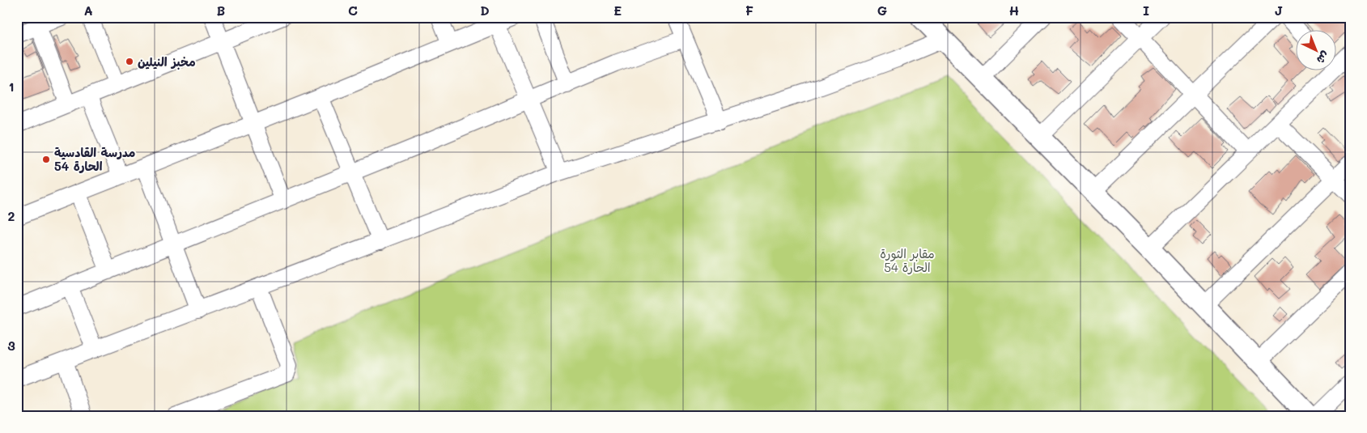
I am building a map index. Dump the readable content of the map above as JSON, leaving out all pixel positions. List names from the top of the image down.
{
  "parks": ["مقابر الثورة الحارة 54"],
  "places": ["مخبز النيلين", "مدرسة القادسية الحارة 54"],
  "north": "bottom right",
  "grid": {
    "columns": [
      "A",
      "B",
      "C",
      "D",
      "E",
      "F",
      "G",
      "H",
      "I",
      "J"
    ],
    "rows": ["1", "2", "3"]
  }
}
